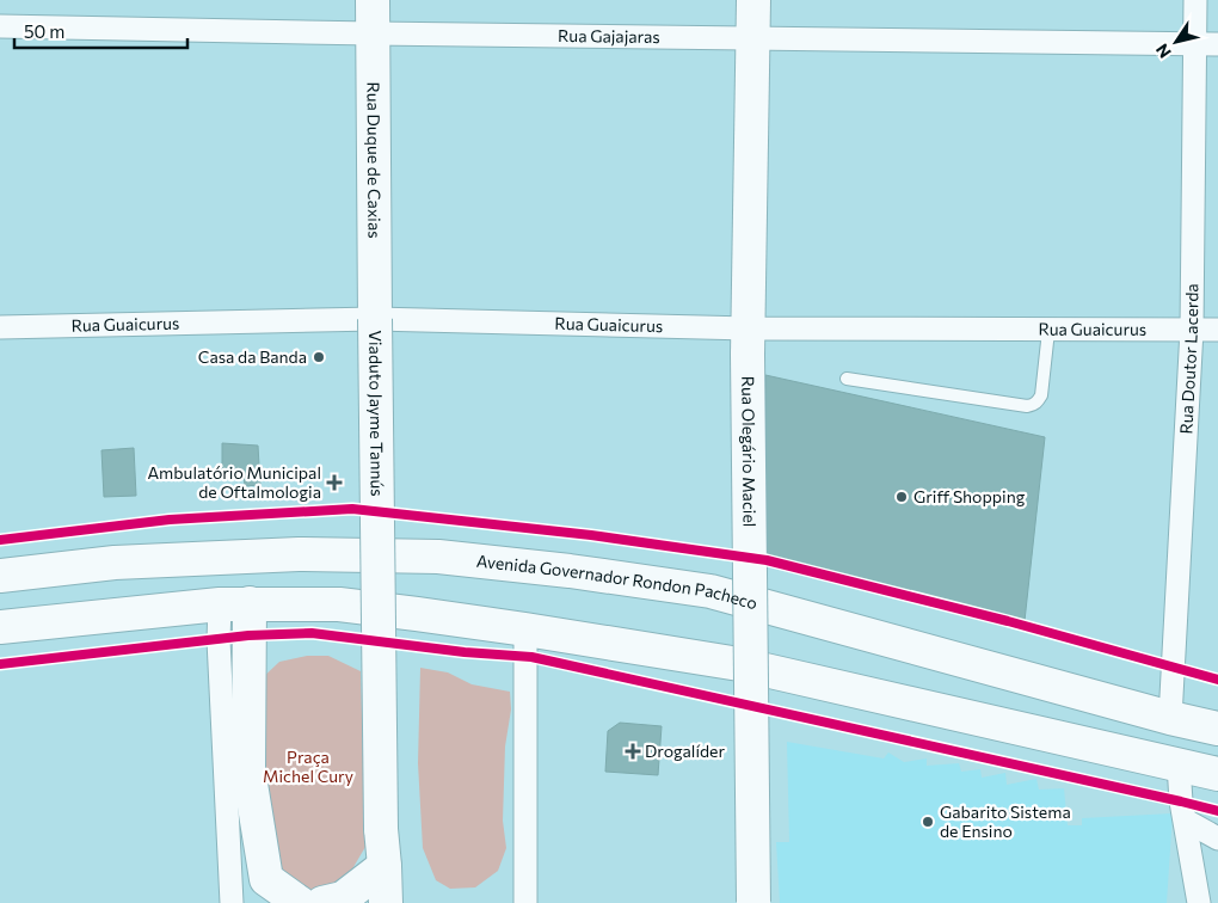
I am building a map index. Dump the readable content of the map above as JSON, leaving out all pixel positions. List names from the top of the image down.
{
  "streets": {
    "main road": [
      "Rua Duque de Caxias",
      "Viaduto Jayme Tannús",
      "Rua Olegário Maciel",
      "Avenida Governador Rondon Pacheco"
    ],
    "street": ["Rua Gajajaras", "Rua Guaicurus", "Rua Doutor Lacerda"]
  },
  "crossings": [
    ["Rua Gajajaras", "Rua Duque de Caxias"],
    ["Rua Gajajaras", "Rua Doutor Lacerda"],
    ["Rua Gajajaras", "Rua Olegário Maciel"],
    ["Rua Duque de Caxias", "Rua Guaicurus"],
    ["Rua Duque de Caxias", "Viaduto Jayme Tannús"],
    ["Rua Guaicurus", "Rua Doutor Lacerda"],
    ["Rua Guaicurus", "Viaduto Jayme Tannús"],
    ["Rua Guaicurus", "Rua Olegário Maciel"],
    ["Rua Doutor Lacerda", "Avenida Governador Rondon Pacheco"]
  ],
  "parks": ["Praça Michel Cury"],
  "places": {
    "other": ["Casa da Banda", "Griff Shopping", "Gabarito Sistema de Ensino"],
    "health": ["Ambulatório Municipal de Oftalmologia", "Drogalíder"]
  },
  "scale_bar": "50 m",
  "north": "bottom left"
}
